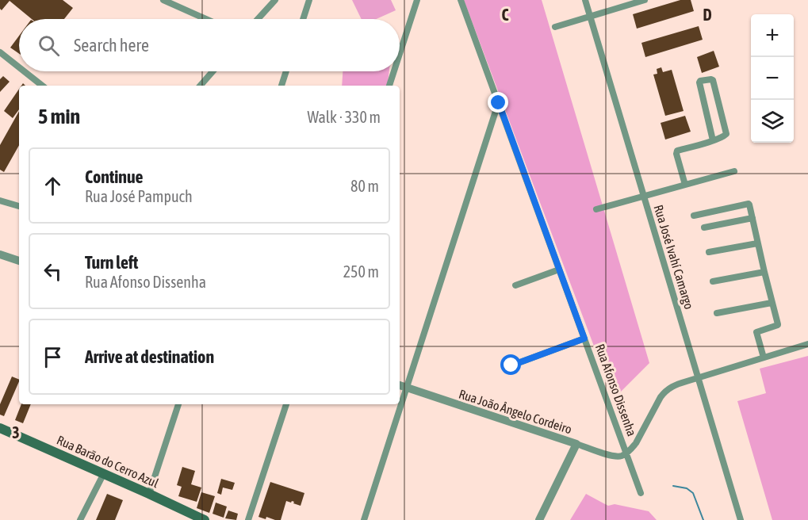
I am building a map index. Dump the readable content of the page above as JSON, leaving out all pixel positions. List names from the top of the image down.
{
  "streets": {
    "main road": ["Rua Barão do Cerro Azul"],
    "street": ["Rua José Ivahí Camargo", "Rua Afonso Dissenha", "Rua João Ângelo Cordeiro"]
  },
  "crossings": [
    ["Rua Afonso Dissenha", "Rua João Ângelo Cordeiro"]
  ],
  "page": {
    "map_buttons": ["+", "−"],
    "search": "Search here",
    "heading": ["5 min", "Walk · 330 m"],
    "list": [
      ["Continue", "Rua José Pampuch", "80 m"],
      ["Turn left", "Rua Afonso Dissenha", "250 m"],
      "Arrive at destination"
    ]
  },
  "grid": {
    "columns": ["C", "D"],
    "rows": ["3"]
  }
}
